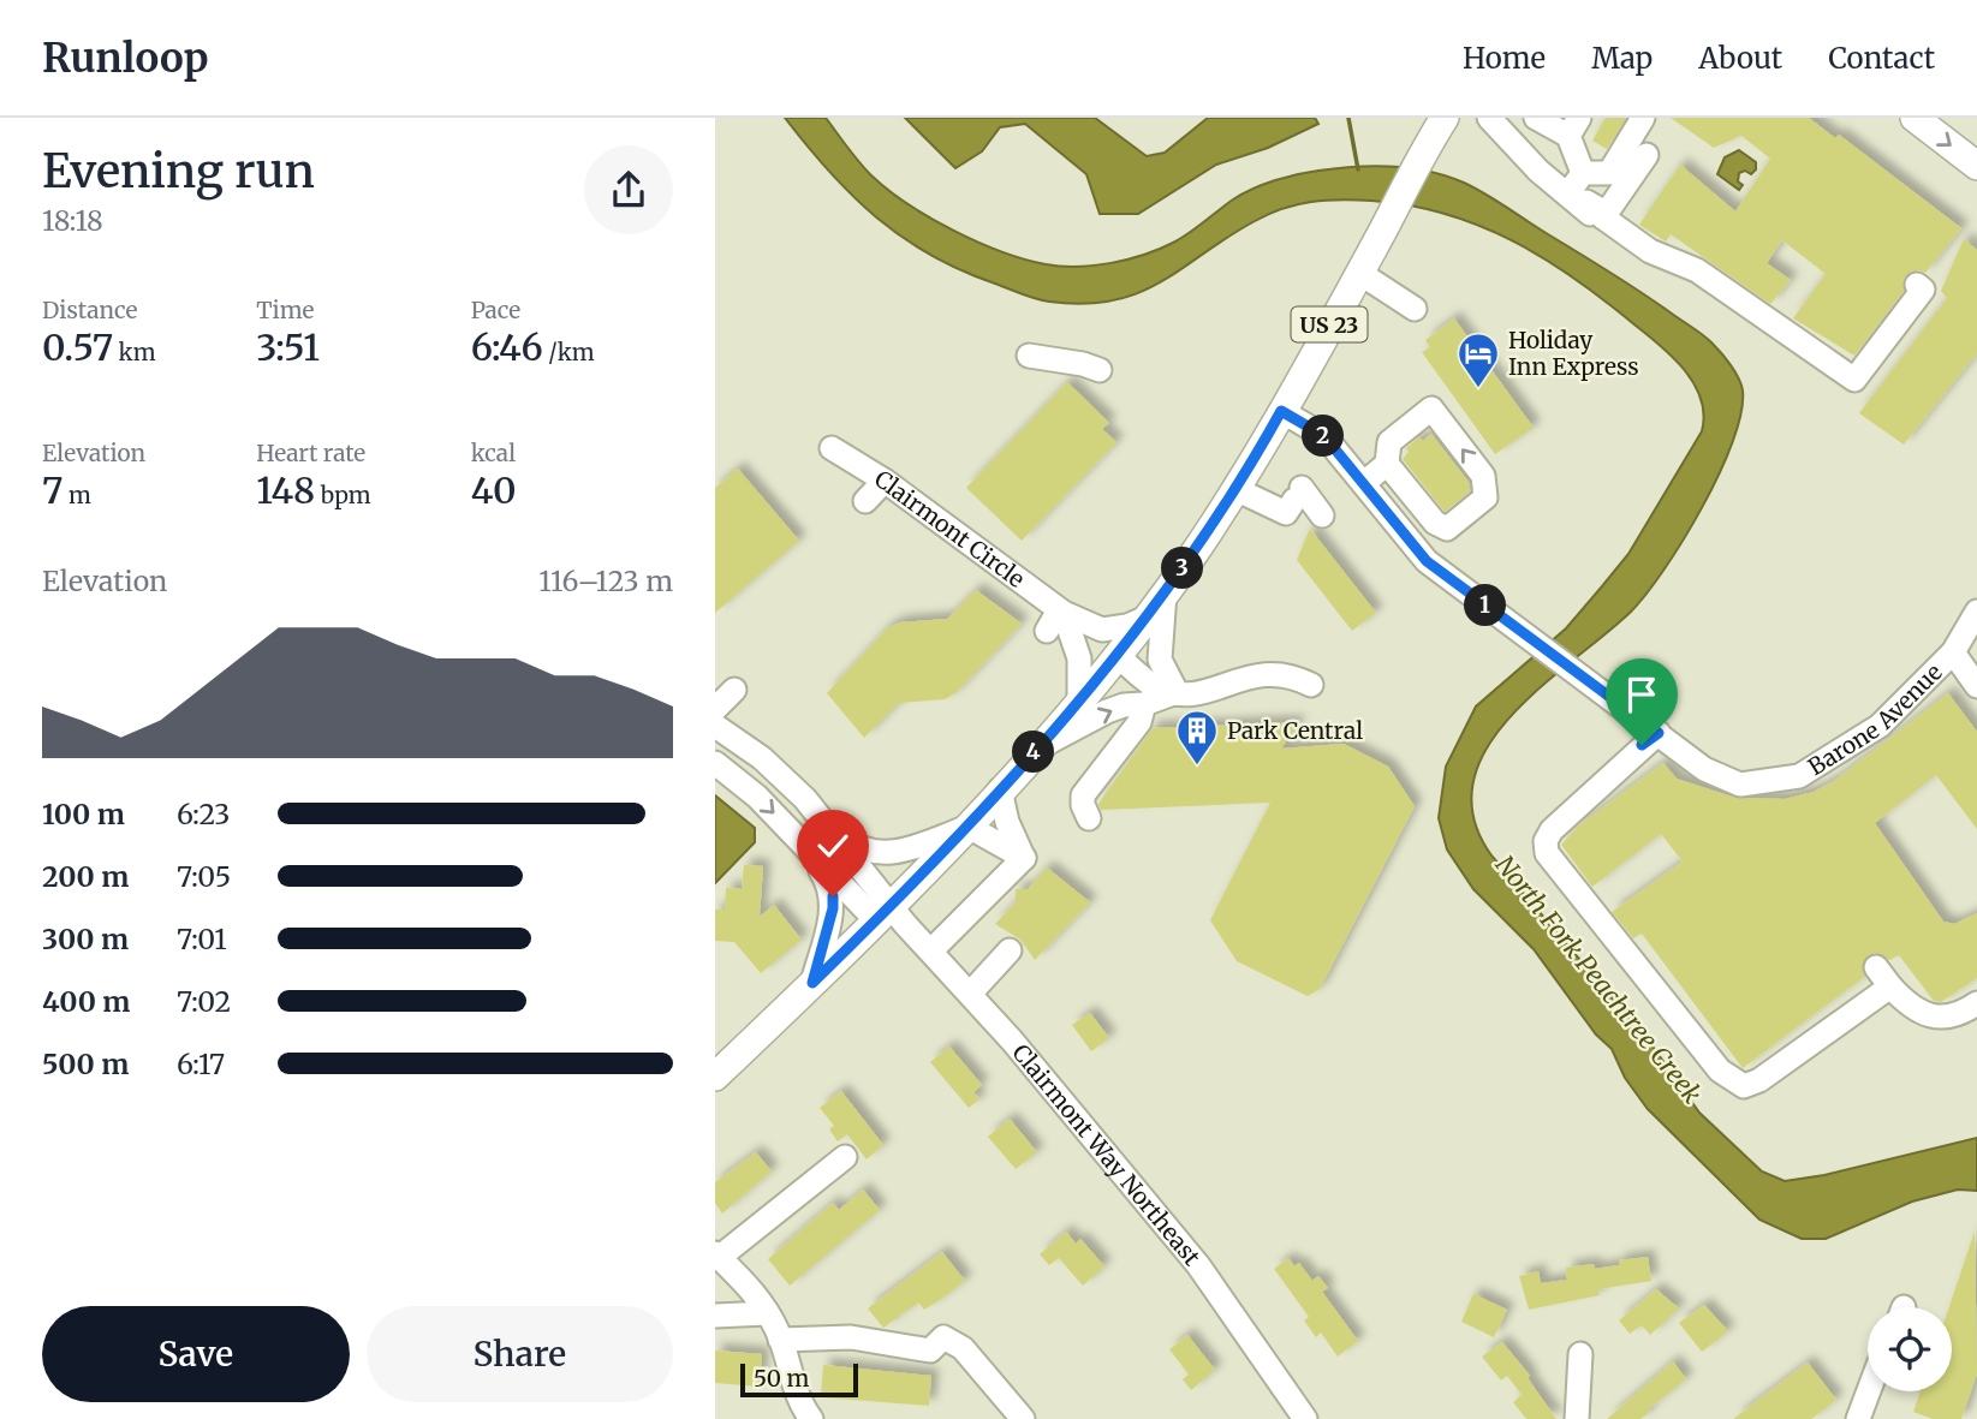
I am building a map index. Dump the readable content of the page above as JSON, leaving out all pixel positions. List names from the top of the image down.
{
  "streets": {
    "main road": ["US 23"],
    "street": ["Clairmont Circle", "Barone Avenue", "Clairmont Way Northeast"]
  },
  "crossings": [
    ["US 23", "Clairmont Circle"],
    ["US 23", "Barone Avenue"],
    ["US 23", "Clairmont Way Northeast"]
  ],
  "water": ["North Fork Peachtree Creek"],
  "places": {
    "hotel": ["Holiday Inn Express"],
    "building": ["Park Central"]
  },
  "scale_bar": "50 m",
  "page": {
    "header": "Runloop",
    "nav": [
      "Home",
      "Map",
      "About",
      "Contact"
    ],
    "heading": ["Evening run", "18:18"],
    "stats": [
      ["Distance", "0.57 km"],
      ["Time", "3:51"],
      ["Pace", "6:46 /km"],
      ["Elevation", "7 m"],
      ["Heart rate", "148 bpm"],
      ["kcal", "40"]
    ],
    "pins": [
      "2",
      "3",
      "1",
      "4"
    ],
    "chart": ["Elevation", "116–123 m"],
    "list": [
      {
        "name": "100 m",
        "note": "6:23"
      },
      {
        "name": "200 m",
        "note": "7:05"
      },
      {
        "name": "300 m",
        "note": "7:01"
      },
      {
        "name": "400 m",
        "note": "7:02"
      },
      {
        "name": "500 m",
        "note": "6:17"
      }
    ],
    "buttons": ["Save", "Share"],
    "scale": "50 m"
  }
}
